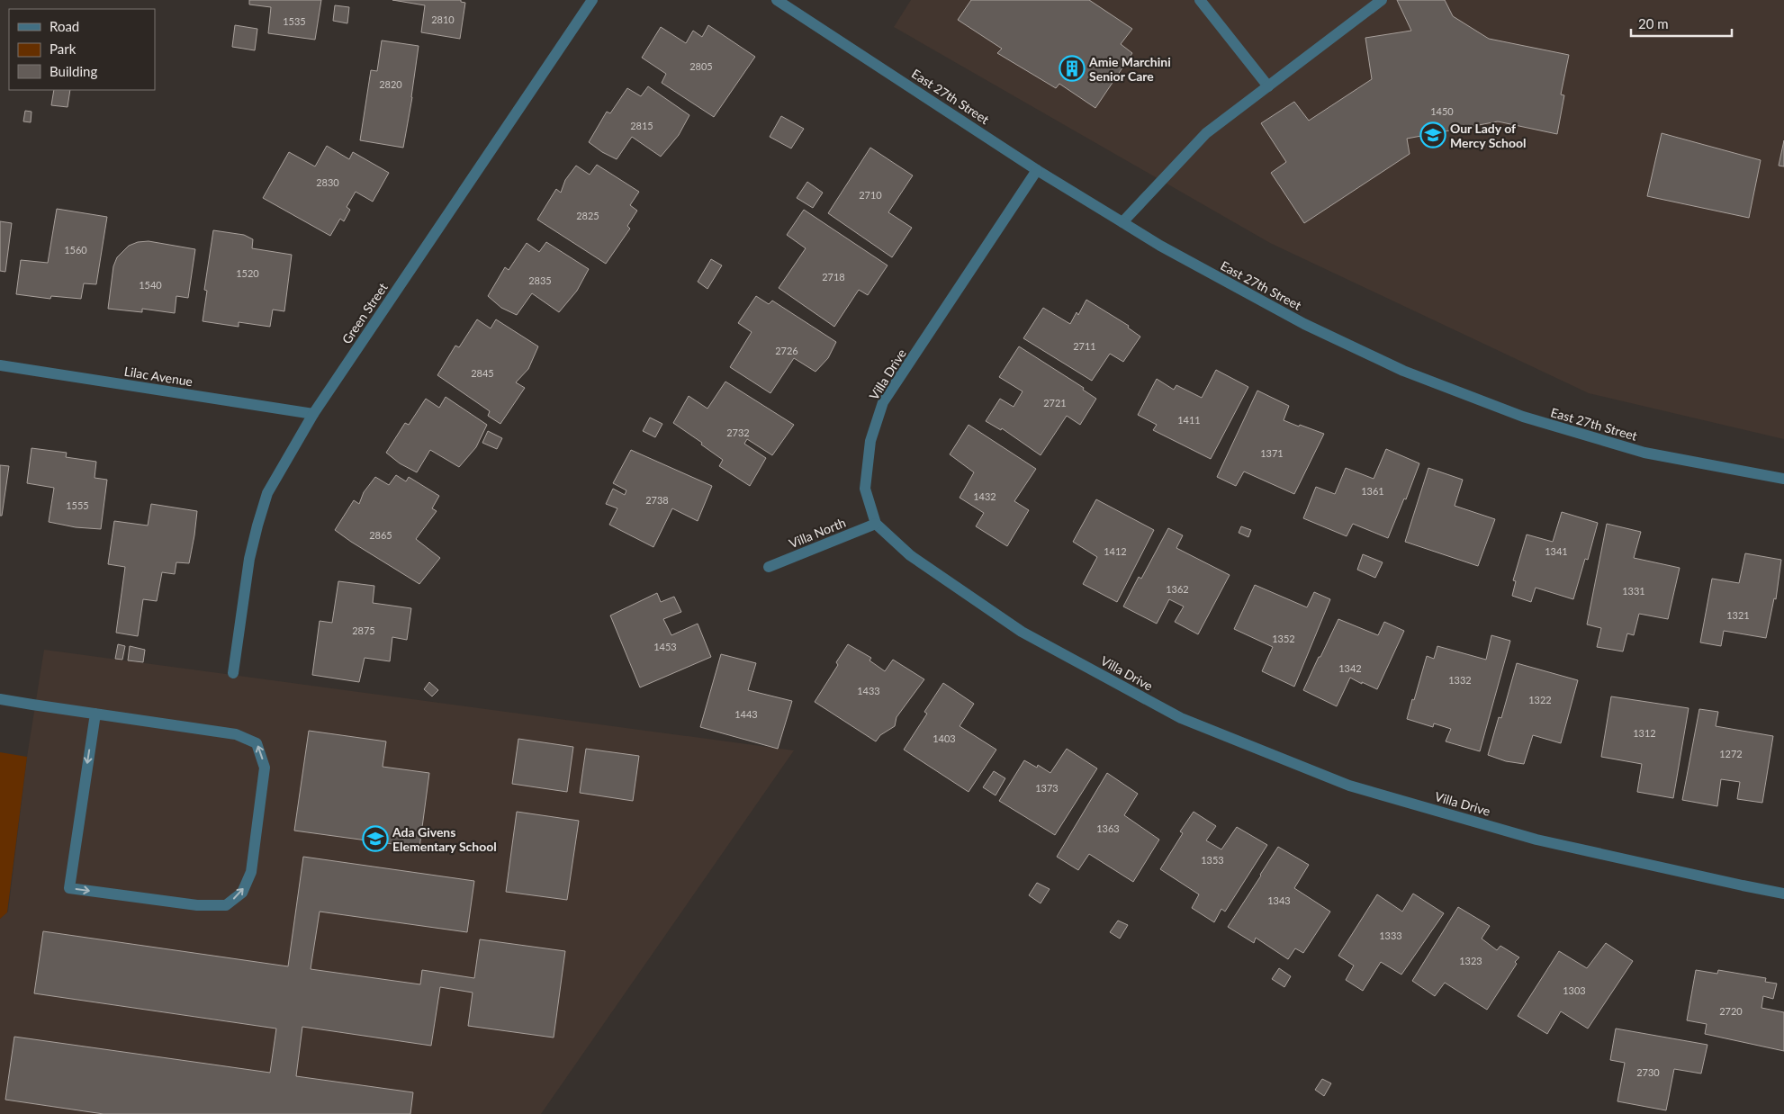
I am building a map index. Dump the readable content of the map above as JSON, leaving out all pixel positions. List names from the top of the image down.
{
  "streets": {
    "street": [
      "East 27th Street",
      "Green Street",
      "Villa Drive",
      "Lilac Avenue",
      "Villa North"
    ]
  },
  "crossings": [
    ["East 27th Street", "Villa Drive"],
    ["Green Street", "Lilac Avenue"],
    ["Villa Drive", "Villa North"]
  ],
  "places": {
    "building": ["Amie Marchini Senior Care"],
    "school or university": ["Our Lady of Mercy School", "Ada Givens Elementary School"]
  },
  "house_numbers": [
    "2810",
    "1535",
    "2805",
    "2820",
    "1450",
    "2815",
    "2830",
    "2710",
    "2825",
    "1560",
    "1520",
    "2718",
    "2835",
    "1540",
    "2711",
    "2726",
    "2845",
    "2721",
    "1411",
    "2732",
    "1371",
    "1361",
    "1432",
    "2738",
    "1555",
    "2865",
    "1412",
    "1341",
    "1362",
    "1331",
    "1321",
    "2875",
    "1352",
    "1453",
    "1342",
    "1332",
    "1433",
    "1322",
    "1443",
    "1312",
    "1403",
    "1272",
    "1373",
    "1363",
    "1353",
    "1343",
    "1333",
    "1323",
    "1303",
    "2720",
    "2730"
  ],
  "legend": ["Road", "Park", "Building"],
  "scale_bar": "20 m"
}
